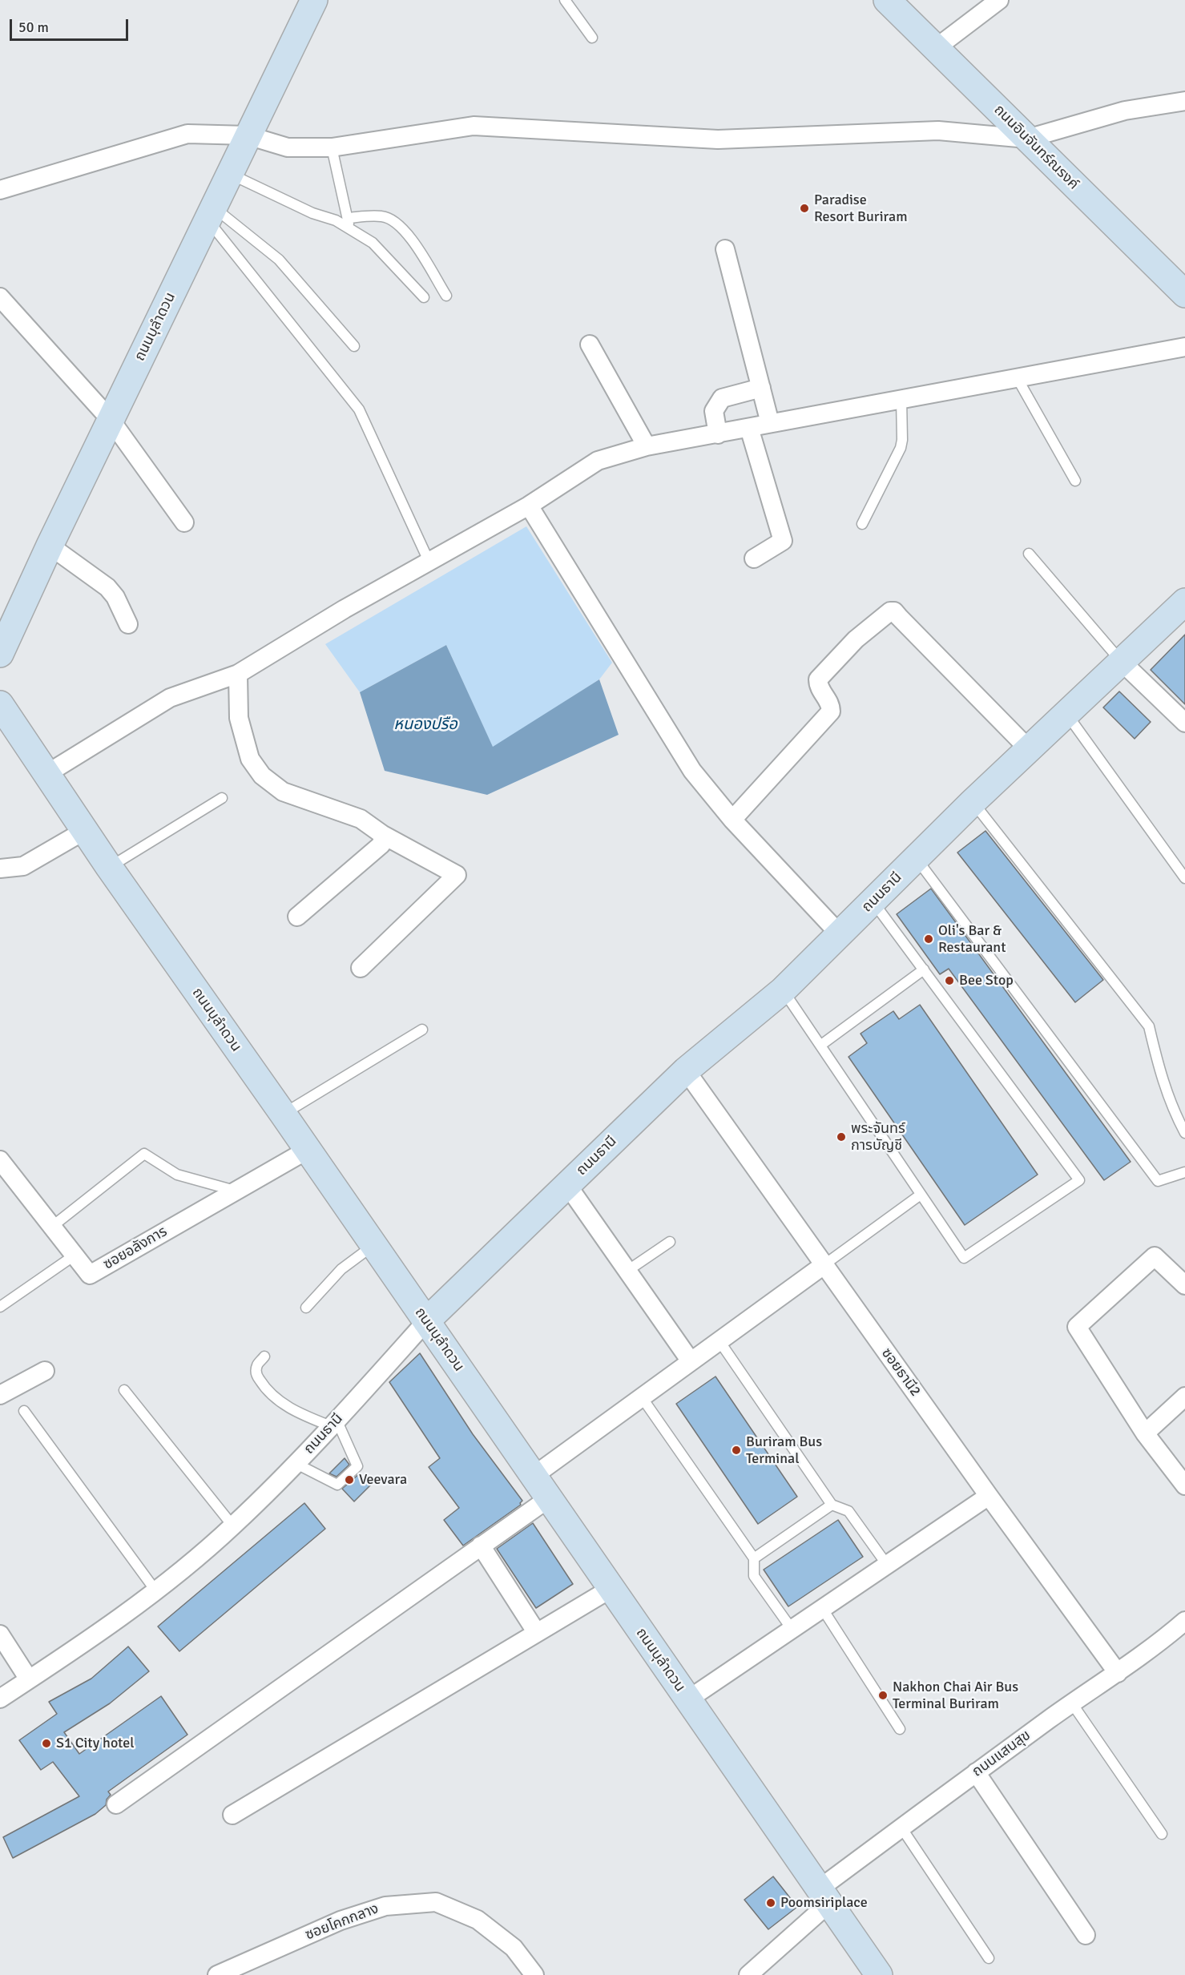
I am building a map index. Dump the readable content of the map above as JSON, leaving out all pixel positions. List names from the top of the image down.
{
  "streets": {
    "street": [
      "ถนนอินจันทร์ณรงค์",
      "ถนนบุลำดวน",
      "ถนนธานี",
      "ซอยอลังการ",
      "ซอยธานี2",
      "ถนนแสนสุข",
      "ซอยโคกกลาง"
    ]
  },
  "crossings": [
    ["ถนนบุลำดวน", "ถนนธานี"],
    ["ถนนบุลำดวน", "ซอยอลังการ"],
    ["ถนนบุลำดวน", "ถนนแสนสุข"],
    ["ถนนธานี", "ซอยธานี2"],
    ["ซอยธานี2", "ถนนแสนสุข"]
  ],
  "water": ["หนองปรือ"],
  "places": [
    "Paradise Resort Buriram",
    "Oli's Bar & Restaurant",
    "Bee Stop",
    "พระจันทร์ การบัญชี",
    "Buriram Bus Terminal",
    "Veevara",
    "Nakhon Chai Air Bus Terminal Buriram",
    "S1 City hotel",
    "Poomsiriplace"
  ],
  "scale_bar": "50 m"
}
